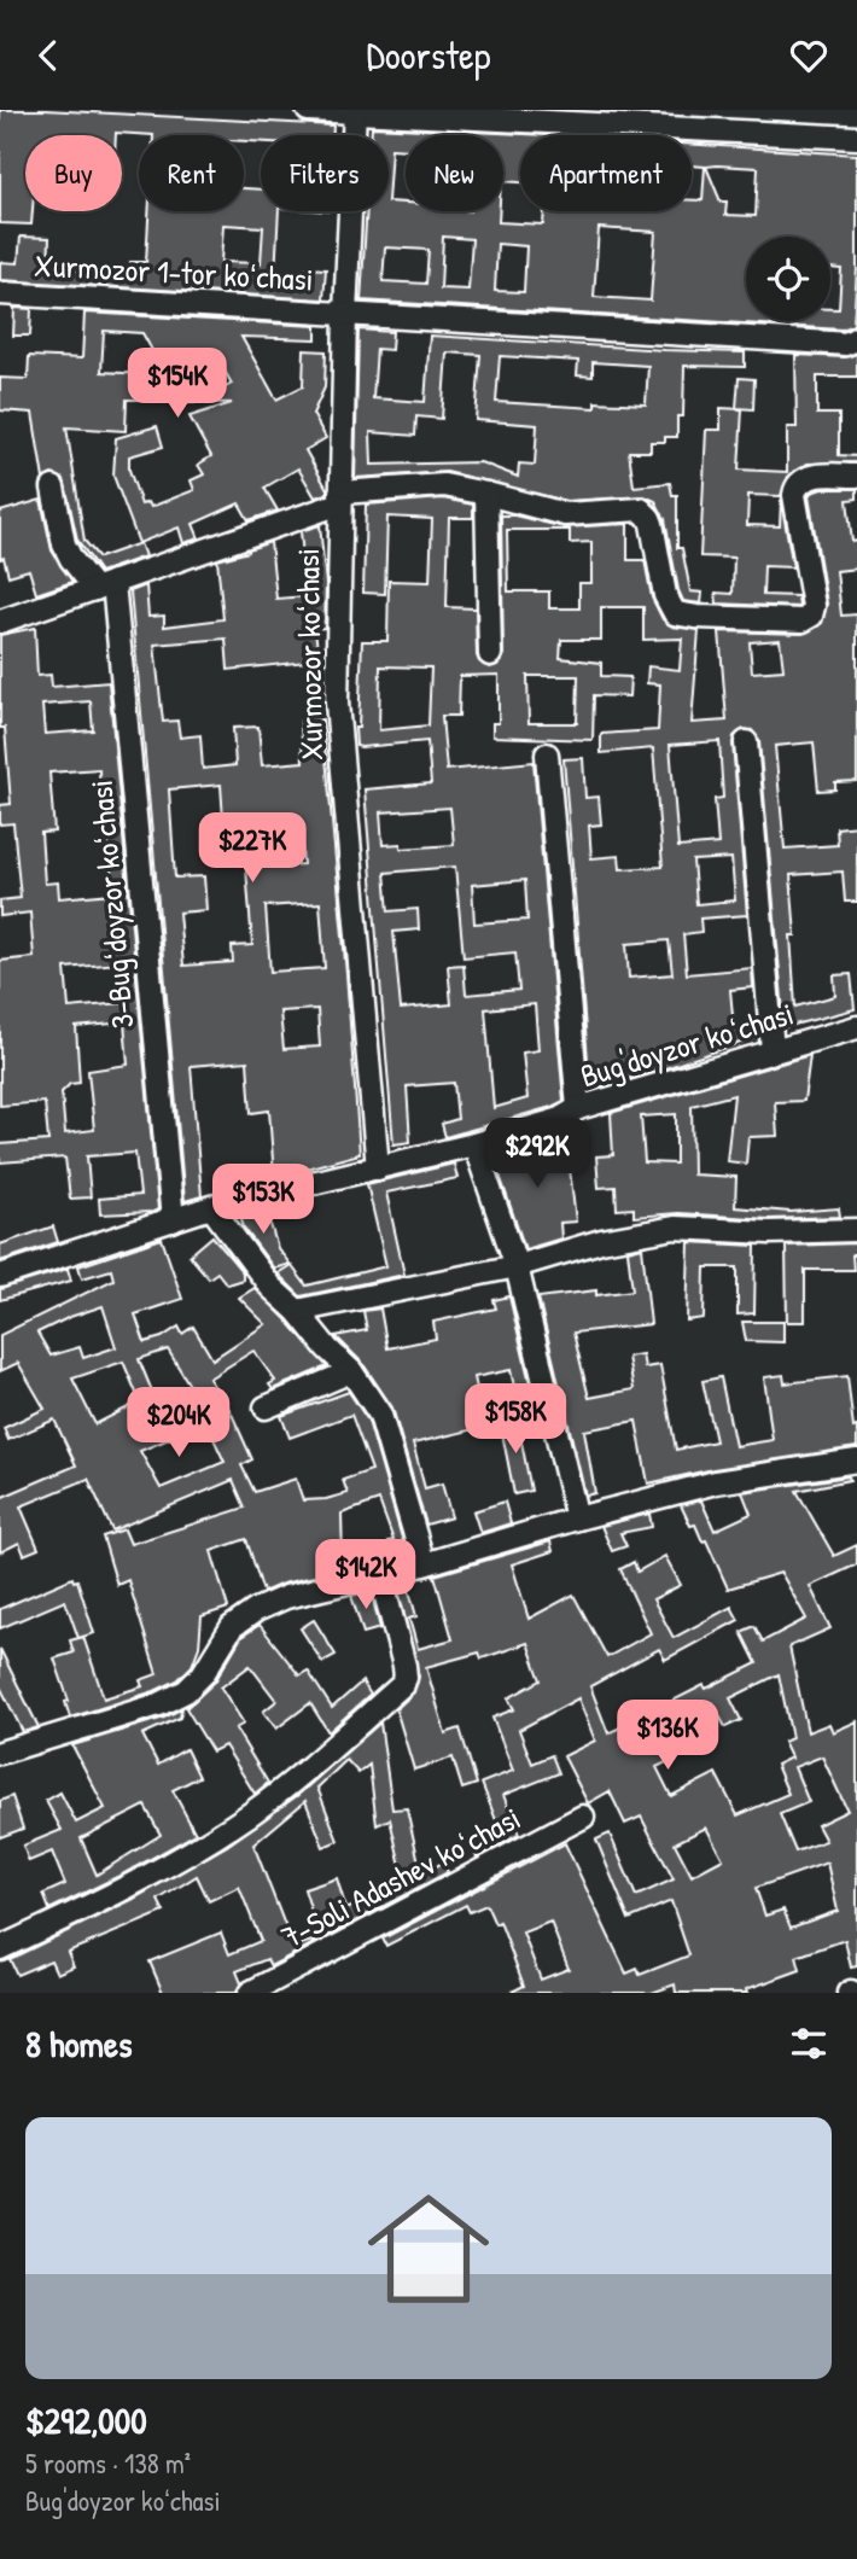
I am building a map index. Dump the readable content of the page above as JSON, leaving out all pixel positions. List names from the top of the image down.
{
  "streets": {
    "street": [
      "Xurmozor 1-tor koʻchasi",
      "Xurmozor koʻchasi",
      "3-Bugʻdoyzor koʻchasi",
      "Bug'doyzor koʻchasi",
      "7-Soli Adashev koʻchasi"
    ]
  },
  "crossings": [
    ["Xurmozor 1-tor koʻchasi", "Xurmozor koʻchasi"],
    ["Xurmozor koʻchasi", "Bug'doyzor koʻchasi"],
    ["3-Bugʻdoyzor koʻchasi", "Bug'doyzor koʻchasi"]
  ],
  "page": {
    "header": "Doorstep",
    "chip": [
      "Buy",
      "Rent",
      "Filters",
      "New",
      "Apartment"
    ],
    "price": [
      "$154K",
      "$227K",
      "$292K",
      "$153K",
      "$158K",
      "$204K",
      "$142K",
      "$136K"
    ],
    "heading": "8 homes",
    "list": [
      {
        "name": "$292,000",
        "note": "5 rooms · 138 m² · Bug'doyzor koʻchasi"
      }
    ]
  }
}
